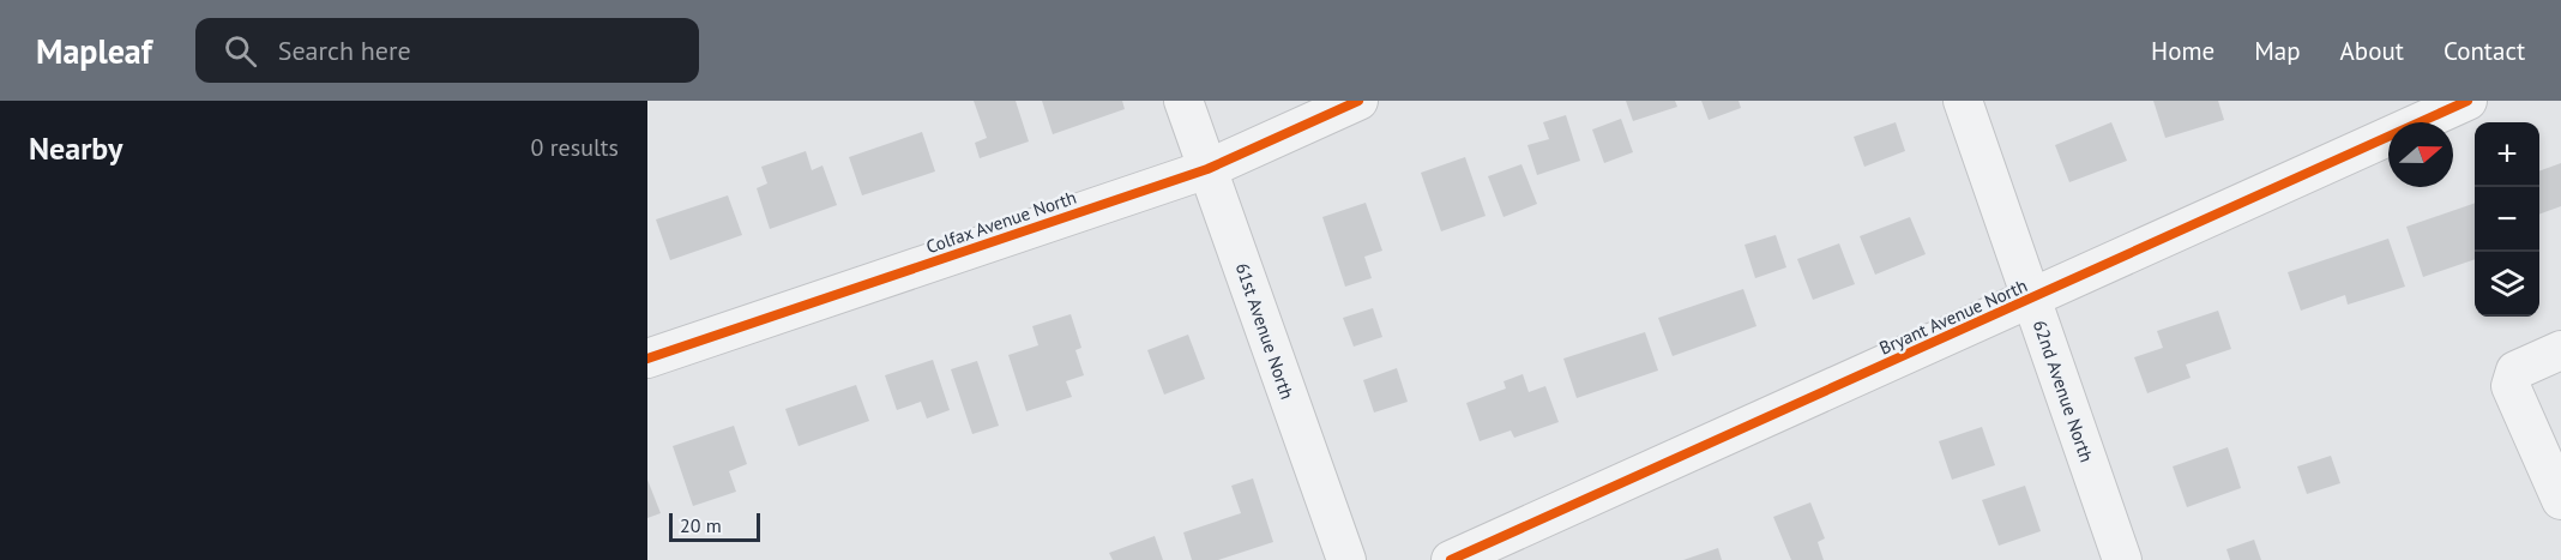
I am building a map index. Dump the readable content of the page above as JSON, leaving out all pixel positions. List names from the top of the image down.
{
  "streets": {
    "street": [
      "Colfax Avenue North",
      "Bryant Avenue North",
      "61st Avenue North",
      "62nd Avenue North"
    ]
  },
  "crossings": [
    ["Colfax Avenue North", "61st Avenue North"],
    ["Bryant Avenue North", "62nd Avenue North"]
  ],
  "scale_bar": "20 m",
  "north": "right",
  "page": {
    "header": "Mapleaf",
    "search": "Search here",
    "nav": [
      "Home",
      "Map",
      "About",
      "Contact"
    ],
    "heading": ["Nearby", "0 results"],
    "map_buttons": ["+", "−"],
    "scale": "20 m"
  }
}
